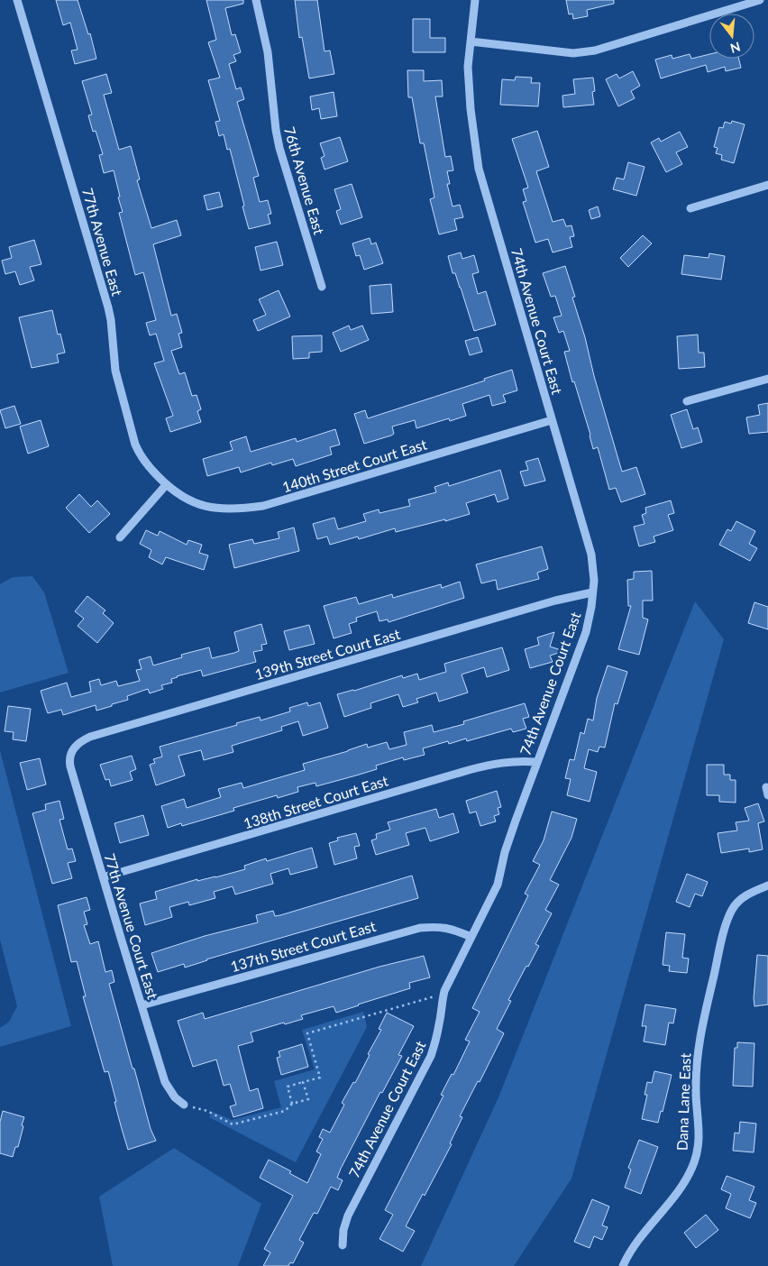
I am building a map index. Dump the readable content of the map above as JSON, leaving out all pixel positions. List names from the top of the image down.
{
  "streets": {
    "street": [
      "76th Avenue East",
      "77th Avenue East",
      "74th Avenue Court East",
      "140th Street Court East",
      "139th Street Court East",
      "138th Street Court East",
      "77th Avenue Court East",
      "137th Street Court East",
      "Dana Lane East"
    ]
  },
  "crossings": [
    ["77th Avenue East", "140th Street Court East"],
    ["74th Avenue Court East", "140th Street Court East"],
    ["74th Avenue Court East", "139th Street Court East"],
    ["74th Avenue Court East", "138th Street Court East"],
    ["74th Avenue Court East", "137th Street Court East"],
    ["139th Street Court East", "77th Avenue Court East"],
    ["138th Street Court East", "77th Avenue Court East"],
    ["77th Avenue Court East", "137th Street Court East"]
  ],
  "north": "bottom"
}
